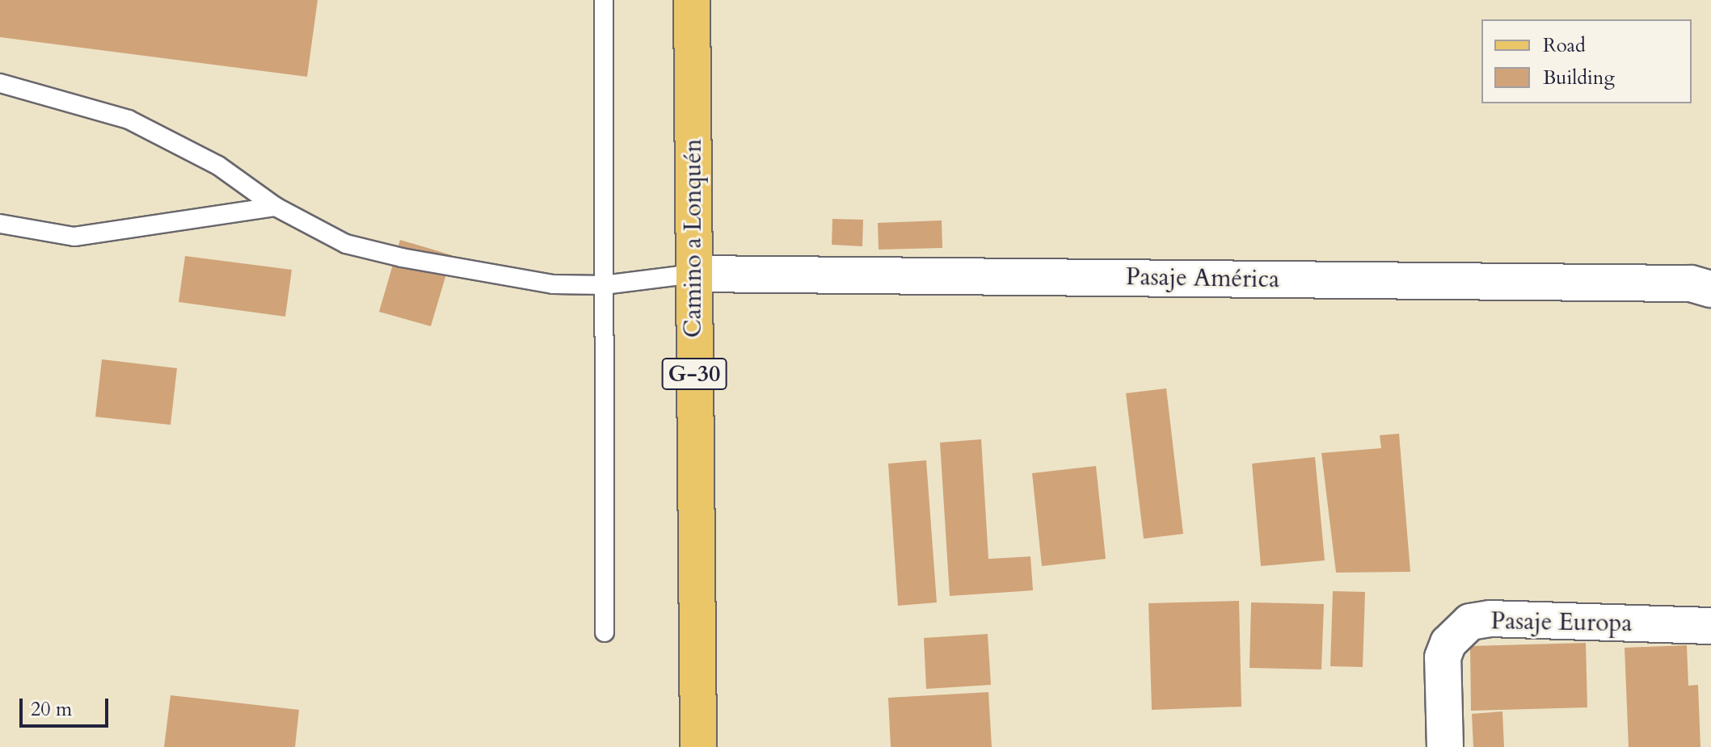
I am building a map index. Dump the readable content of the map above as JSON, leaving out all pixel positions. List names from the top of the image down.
{
  "streets": {
    "main road": ["Camino a Lonquén", "G-30"],
    "street": ["Pasaje América", "Pasaje Europa"]
  },
  "crossings": [
    ["Camino a Lonquén", "Pasaje América"]
  ],
  "legend": ["Road", "Building"],
  "scale_bar": "20 m"
}
